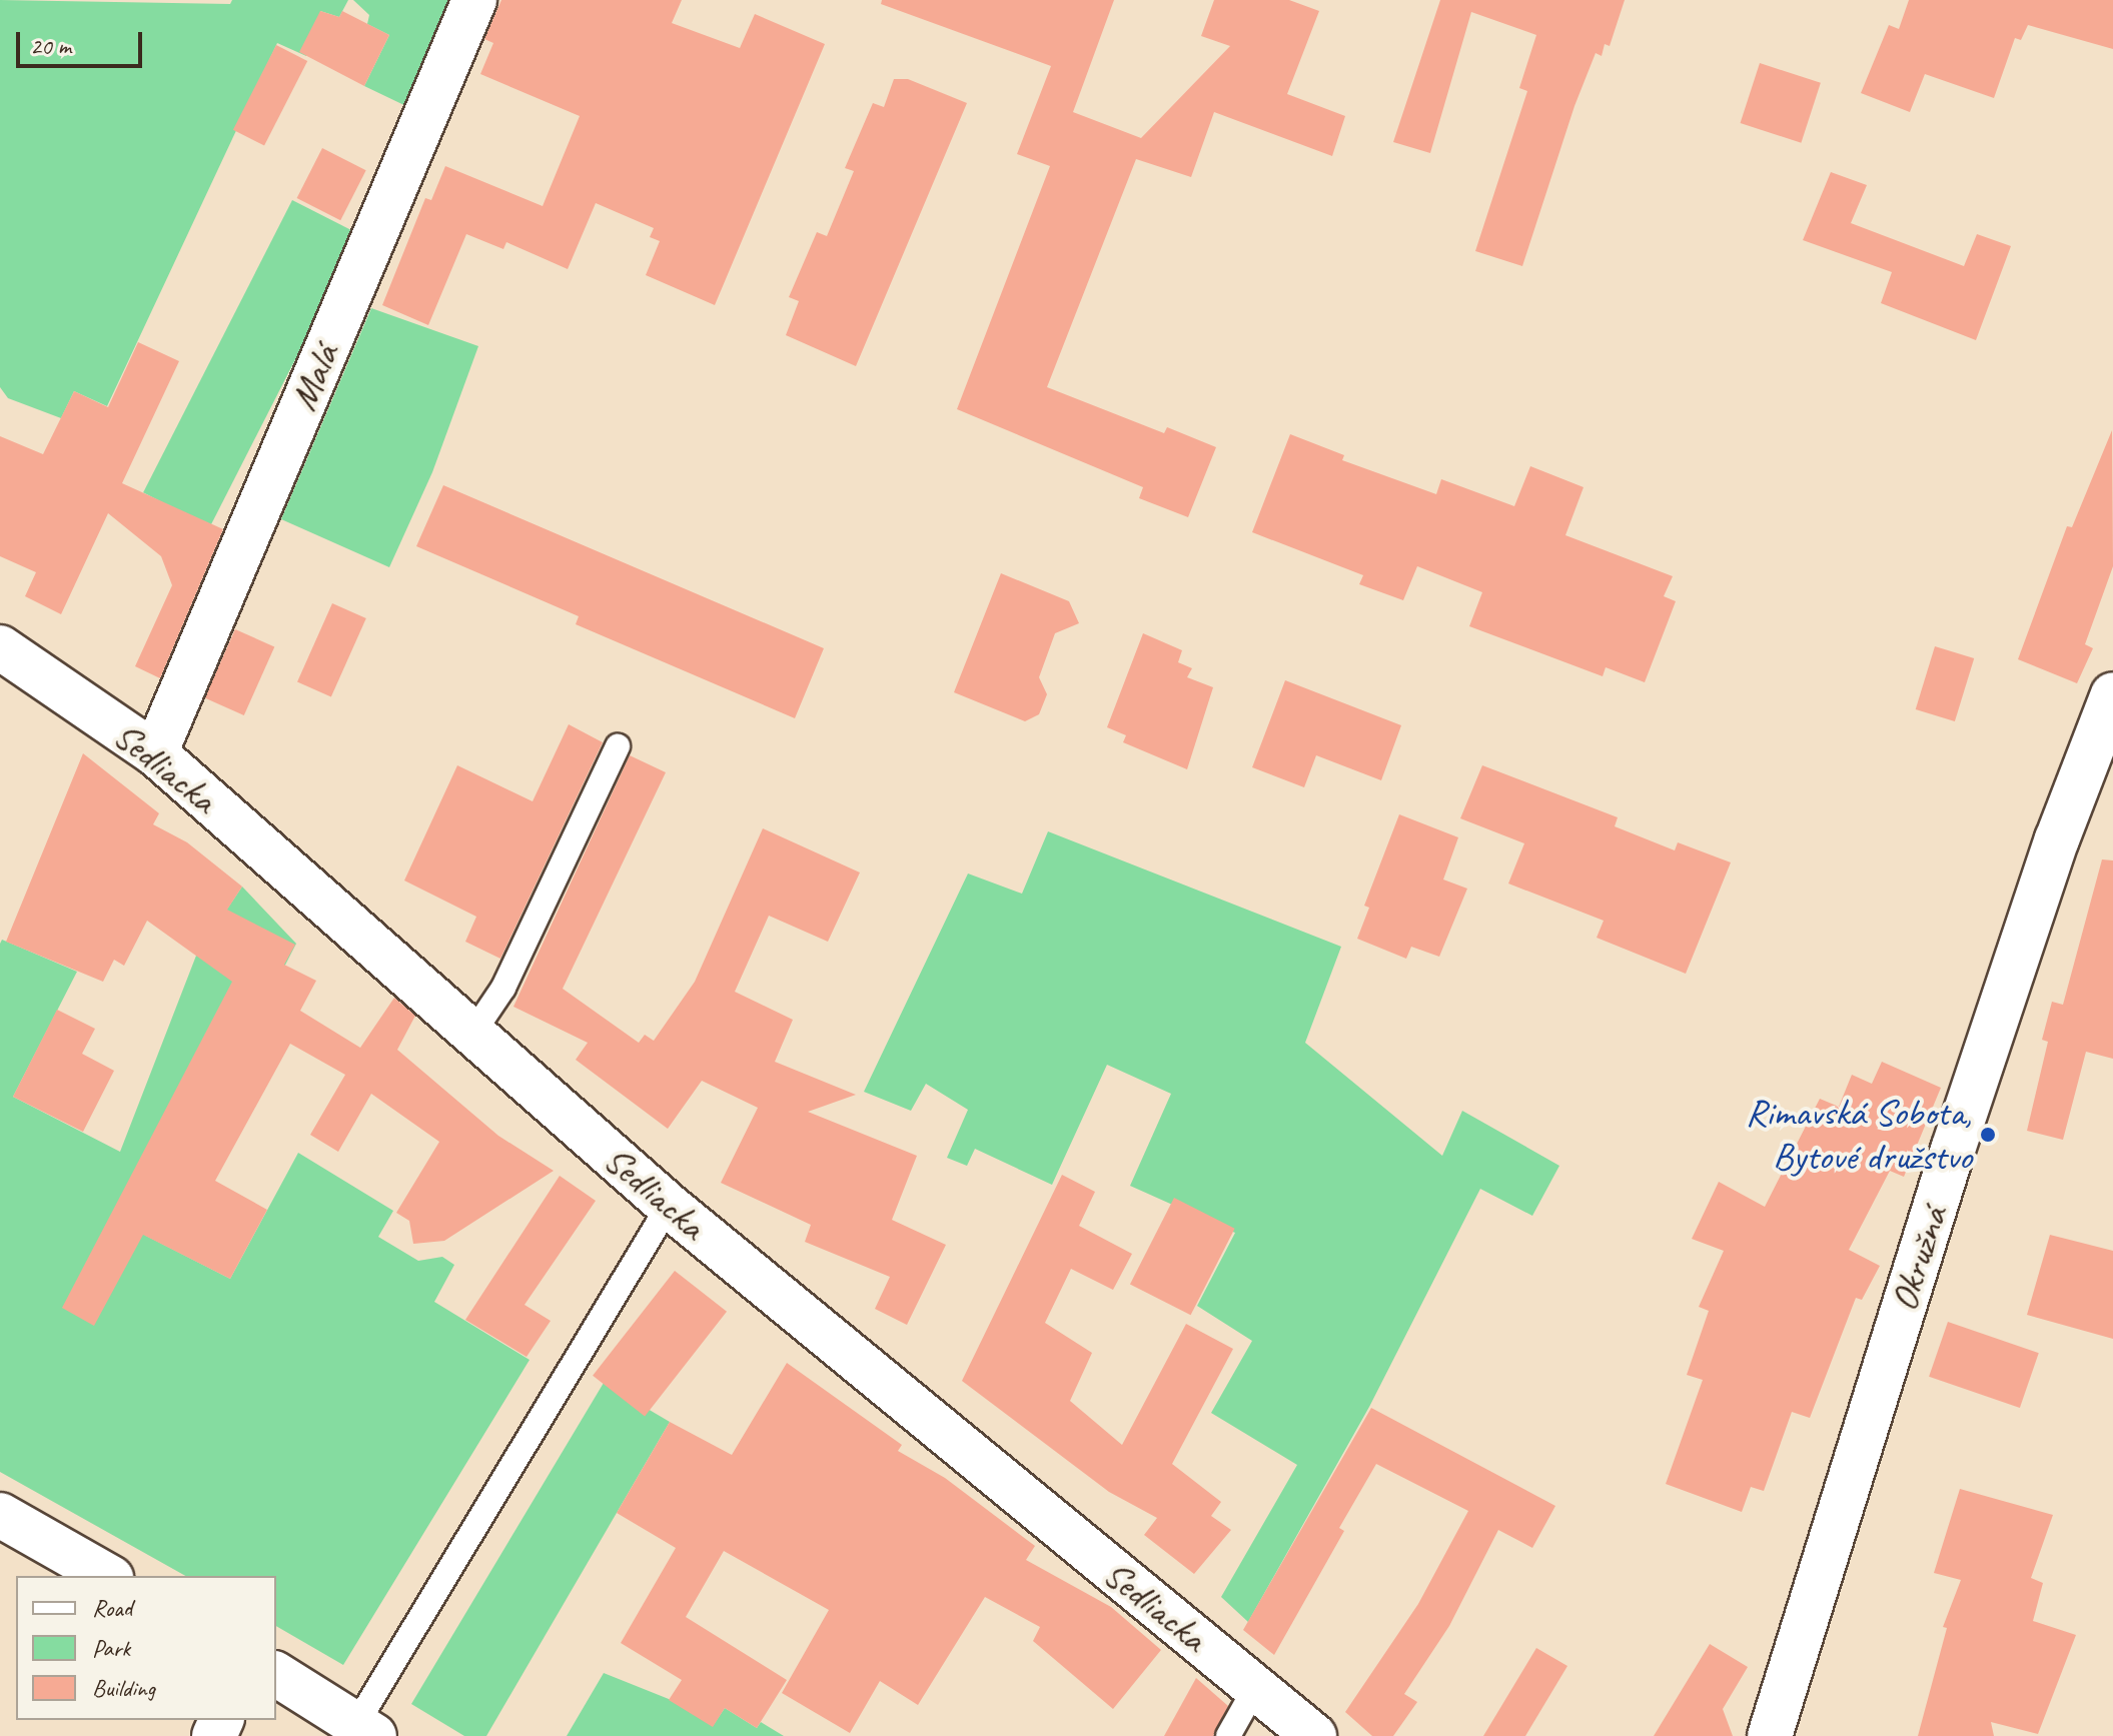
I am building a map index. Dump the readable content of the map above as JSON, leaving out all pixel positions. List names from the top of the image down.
{
  "streets": {
    "street": ["Malá", "Sedliacka", "Okružná"]
  },
  "crossings": [
    ["Malá", "Sedliacka"]
  ],
  "places": ["Rimavská Sobota, Bytové družstvo"],
  "legend": ["Road", "Park", "Building"],
  "scale_bar": "20 m"
}
